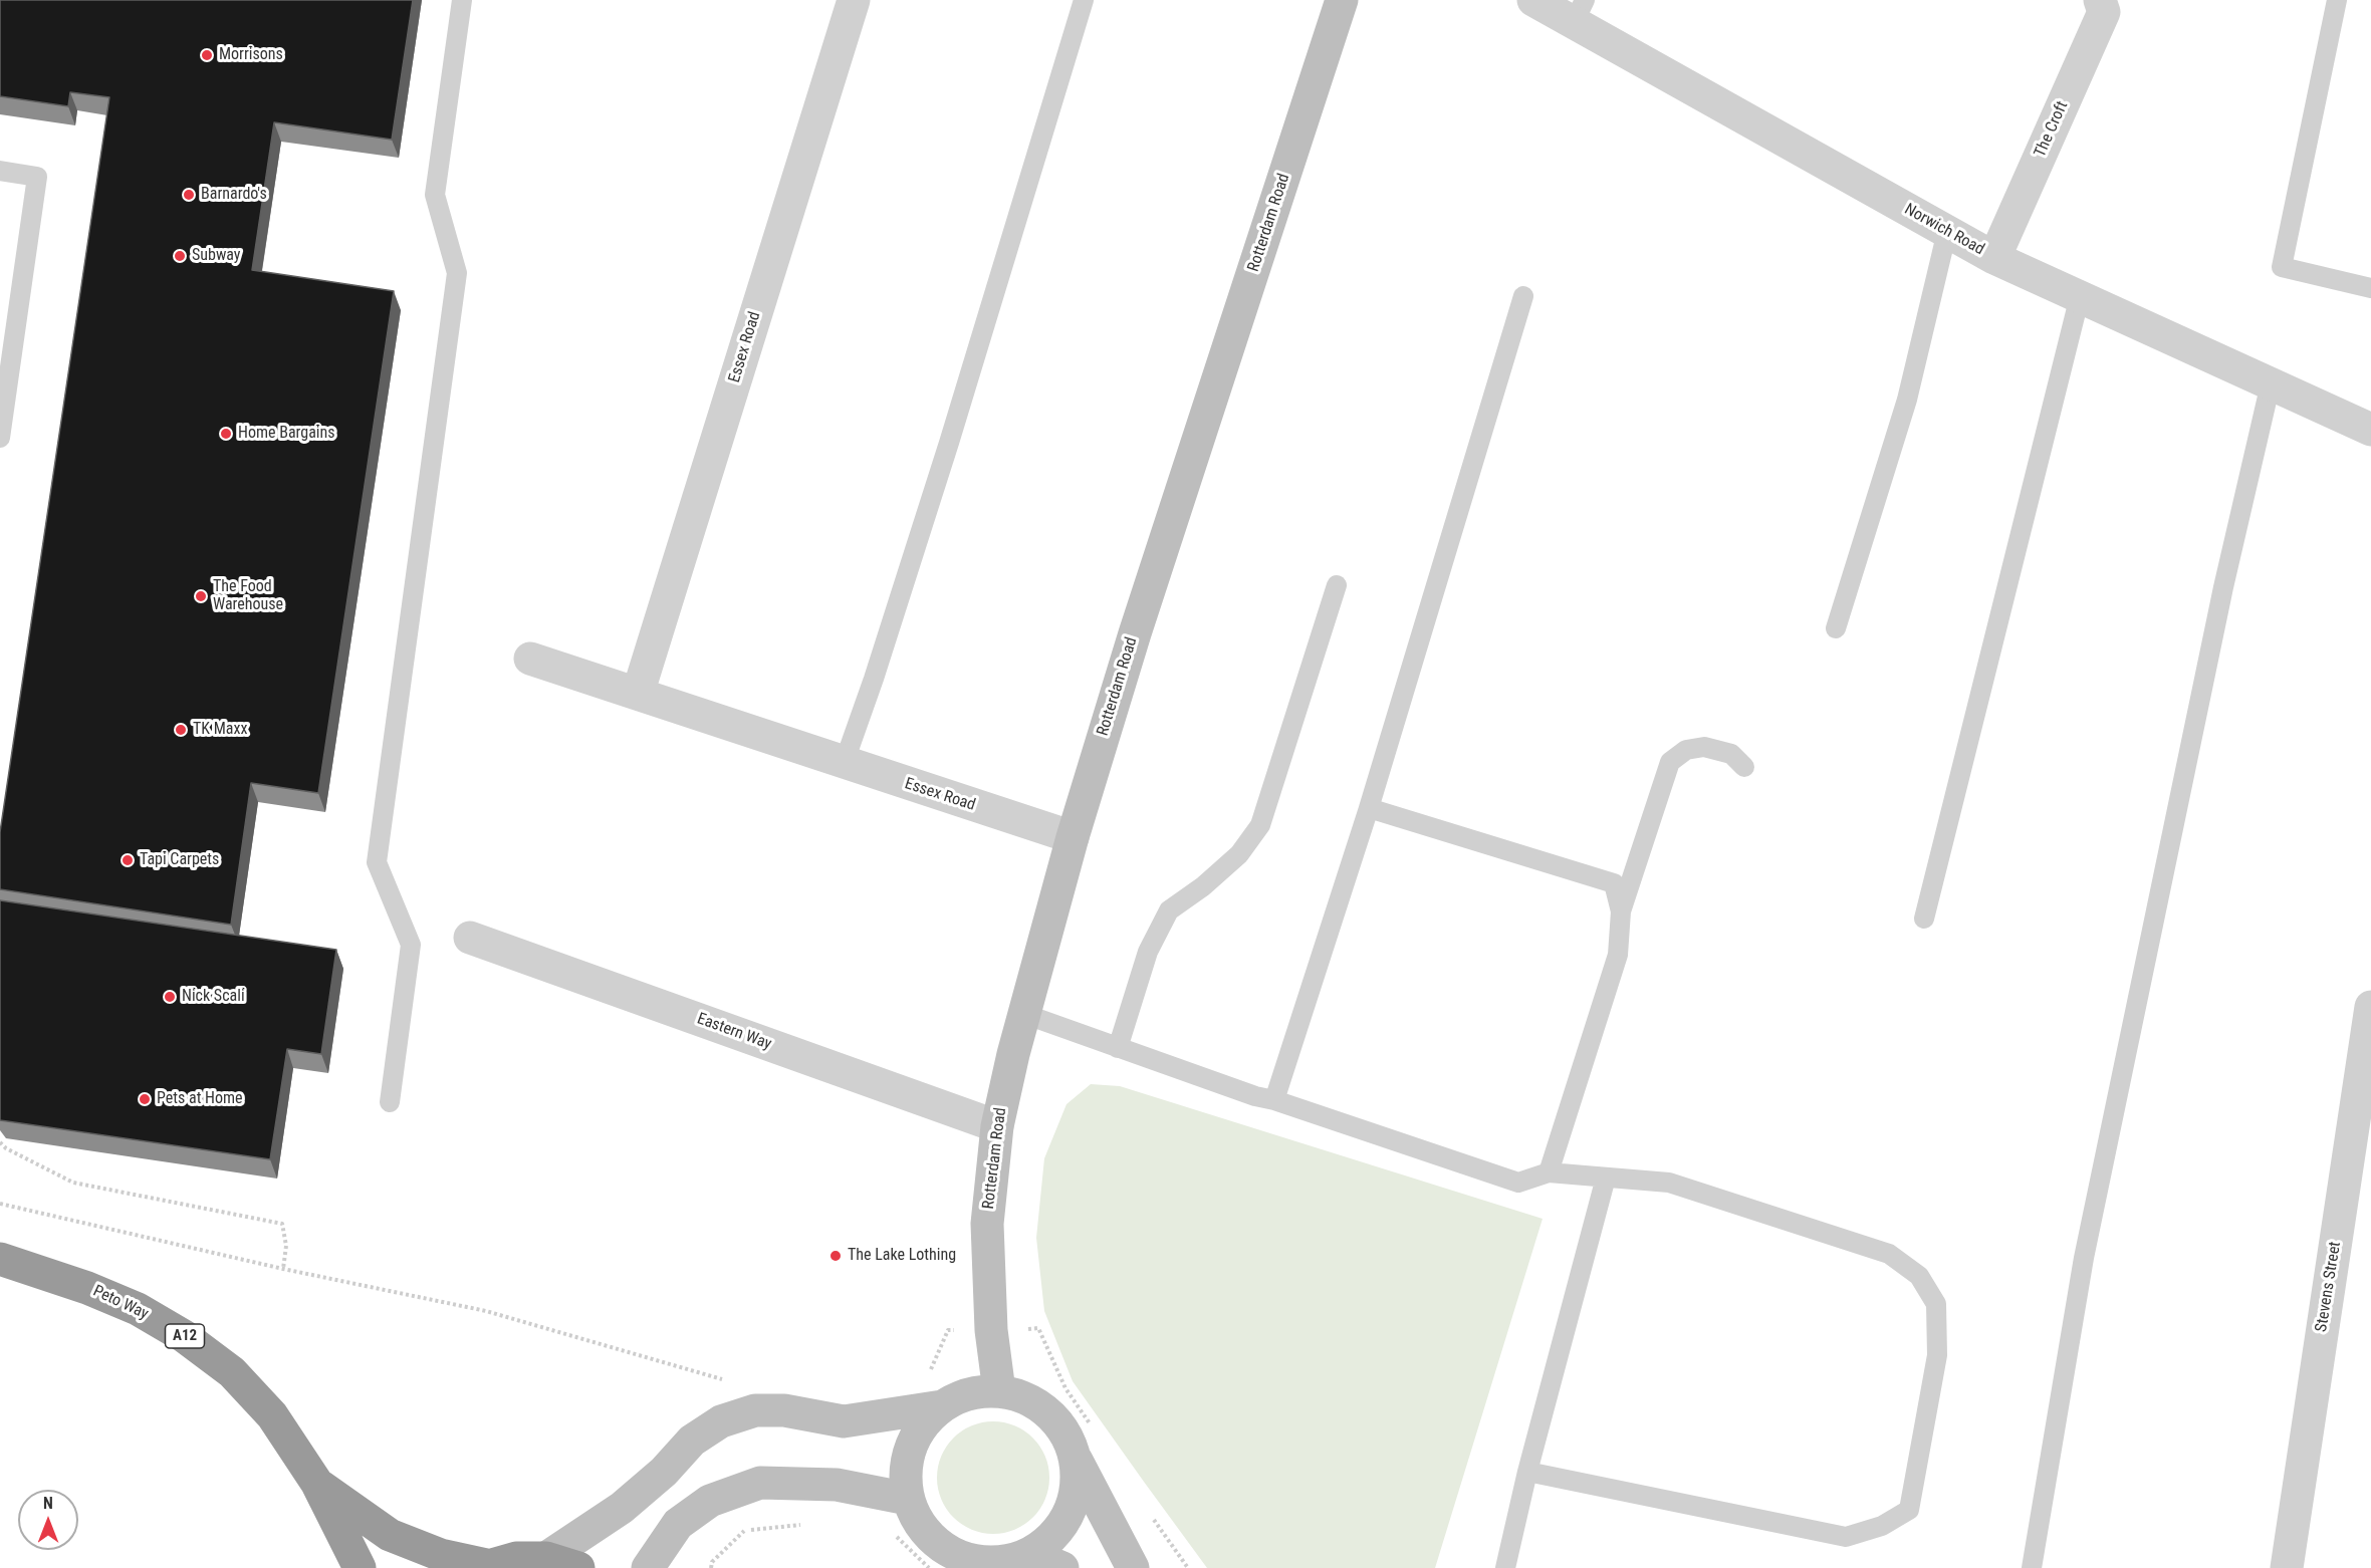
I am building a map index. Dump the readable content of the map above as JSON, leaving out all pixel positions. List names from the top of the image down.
{
  "streets": {
    "highway": ["Peto Way", "A12"],
    "street": [
      "The Croft",
      "Rotterdam Road",
      "Norwich Road",
      "Essex Road",
      "Eastern Way",
      "Stevens Street"
    ]
  },
  "crossings": [
    ["The Croft", "Norwich Road"],
    ["Rotterdam Road", "Essex Road"],
    ["Rotterdam Road", "Eastern Way"]
  ],
  "places": [
    "Morrisons",
    "Barnardo's",
    "Subway",
    "Home Bargains",
    "The Food Warehouse",
    "TK Maxx",
    "Tapi Carpets",
    "Nick Scali",
    "Pets at Home",
    "The Lake Lothing"
  ],
  "north": "top"
}
